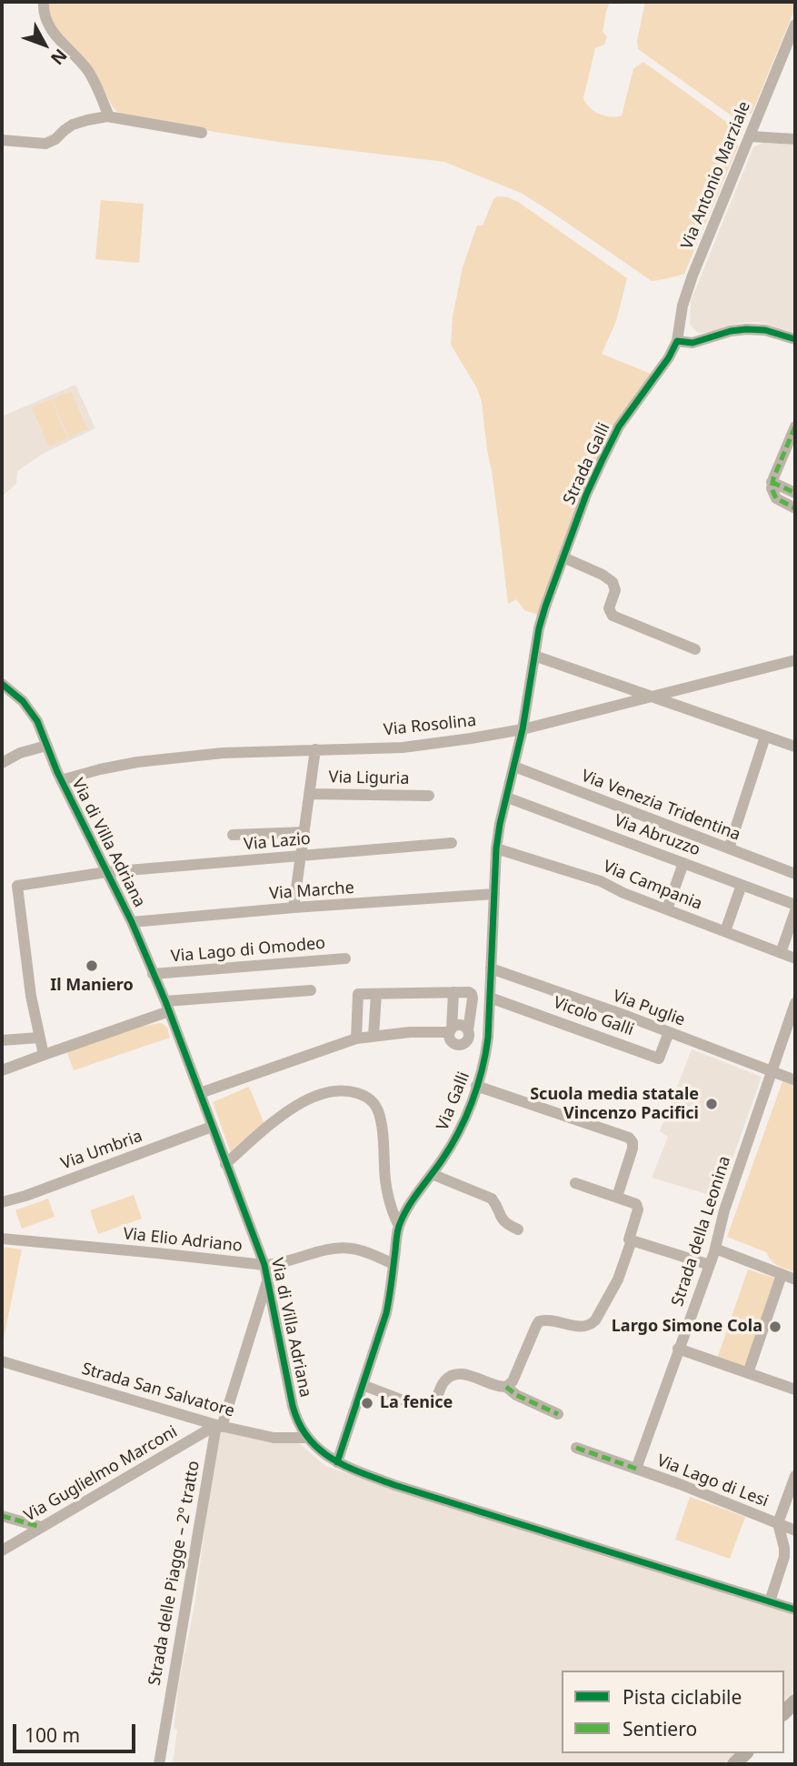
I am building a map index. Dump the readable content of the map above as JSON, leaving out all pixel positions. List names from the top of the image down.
{
  "streets": {
    "street": [
      "Via Antonio Marziale",
      "Strada Galli",
      "Via Rosolina",
      "Via Liguria",
      "Via Venezia Tridentina",
      "Via Abruzzo",
      "Via Lazio",
      "Via di Villa Adriana",
      "Via Campania",
      "Via Marche",
      "Via Lago di Omodeo",
      "Via Puglie",
      "Vicolo Galli",
      "Via Galli",
      "Via Umbria",
      "Strada della Leonina",
      "Via Elio Adriano",
      "Strada San Salvatore",
      "Via Guglielmo Marconi",
      "Via Lago di Lesi",
      "Strada delle Piagge – 2º tratto"
    ]
  },
  "crossings": [
    ["Via Antonio Marziale", "Strada Galli"],
    ["Strada Galli", "Via Rosolina"],
    ["Strada Galli", "Via Galli"],
    ["Via Rosolina", "Via di Villa Adriana"],
    ["Via Rosolina", "Via Galli"],
    ["Via Venezia Tridentina", "Via Galli"],
    ["Via Abruzzo", "Via Galli"],
    ["Via Lazio", "Via di Villa Adriana"],
    ["Via di Villa Adriana", "Via Marche"],
    ["Via di Villa Adriana", "Via Lago di Omodeo"],
    ["Via di Villa Adriana", "Via Galli"],
    ["Via di Villa Adriana", "Via Umbria"],
    ["Via di Villa Adriana", "Via Elio Adriano"],
    ["Via di Villa Adriana", "Strada San Salvatore"],
    ["Via di Villa Adriana", "Via Lago di Lesi"],
    ["Via Campania", "Via Galli"],
    ["Via Marche", "Via Galli"],
    ["Via Puglie", "Vicolo Galli"],
    ["Via Puglie", "Via Galli"],
    ["Via Puglie", "Strada della Leonina"],
    ["Vicolo Galli", "Via Galli"],
    ["Via Galli", "Via Elio Adriano"],
    ["Strada della Leonina", "Via Lago di Lesi"],
    ["Strada San Salvatore", "Via Guglielmo Marconi"],
    ["Strada San Salvatore", "Strada delle Piagge – 2º tratto"],
    ["Via Guglielmo Marconi", "Strada delle Piagge – 2º tratto"]
  ],
  "places": [
    "Il Maniero",
    "Scuola media statale Vincenzo Pacifici",
    "Largo Simone Cola",
    "La fenice"
  ],
  "legend": ["Pista ciclabile", "Sentiero"],
  "scale_bar": "100 m",
  "north": "bottom right"
}
